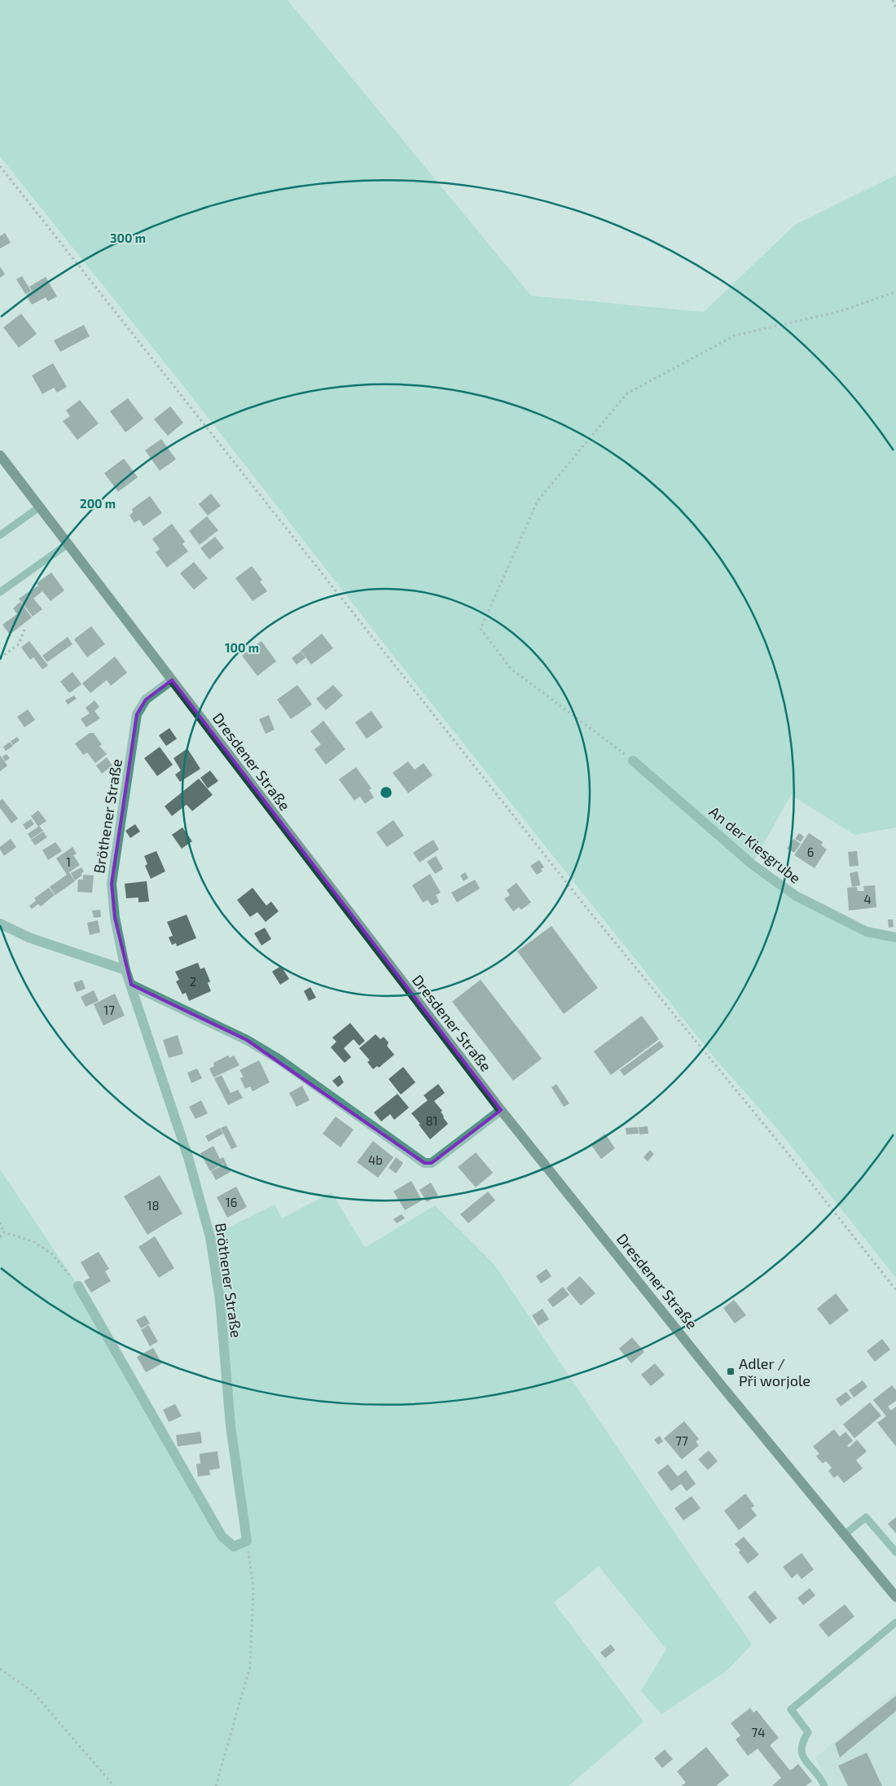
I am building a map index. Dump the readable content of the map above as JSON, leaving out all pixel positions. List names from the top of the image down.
{
  "streets": {
    "main road": ["Dresdener Straße"],
    "street": ["Bröthener Straße", "An der Kiesgrube"]
  },
  "crossings": [
    ["Dresdener Straße", "Bröthener Straße"]
  ],
  "places": {
    "transit": ["Adler / Při worjole"]
  },
  "house_numbers": [
    "6",
    "1",
    "4",
    "2",
    "17",
    "81",
    "4b",
    "16",
    "18",
    "77",
    "74"
  ],
  "rings": ["300 m", "200 m", "100 m"]
}
